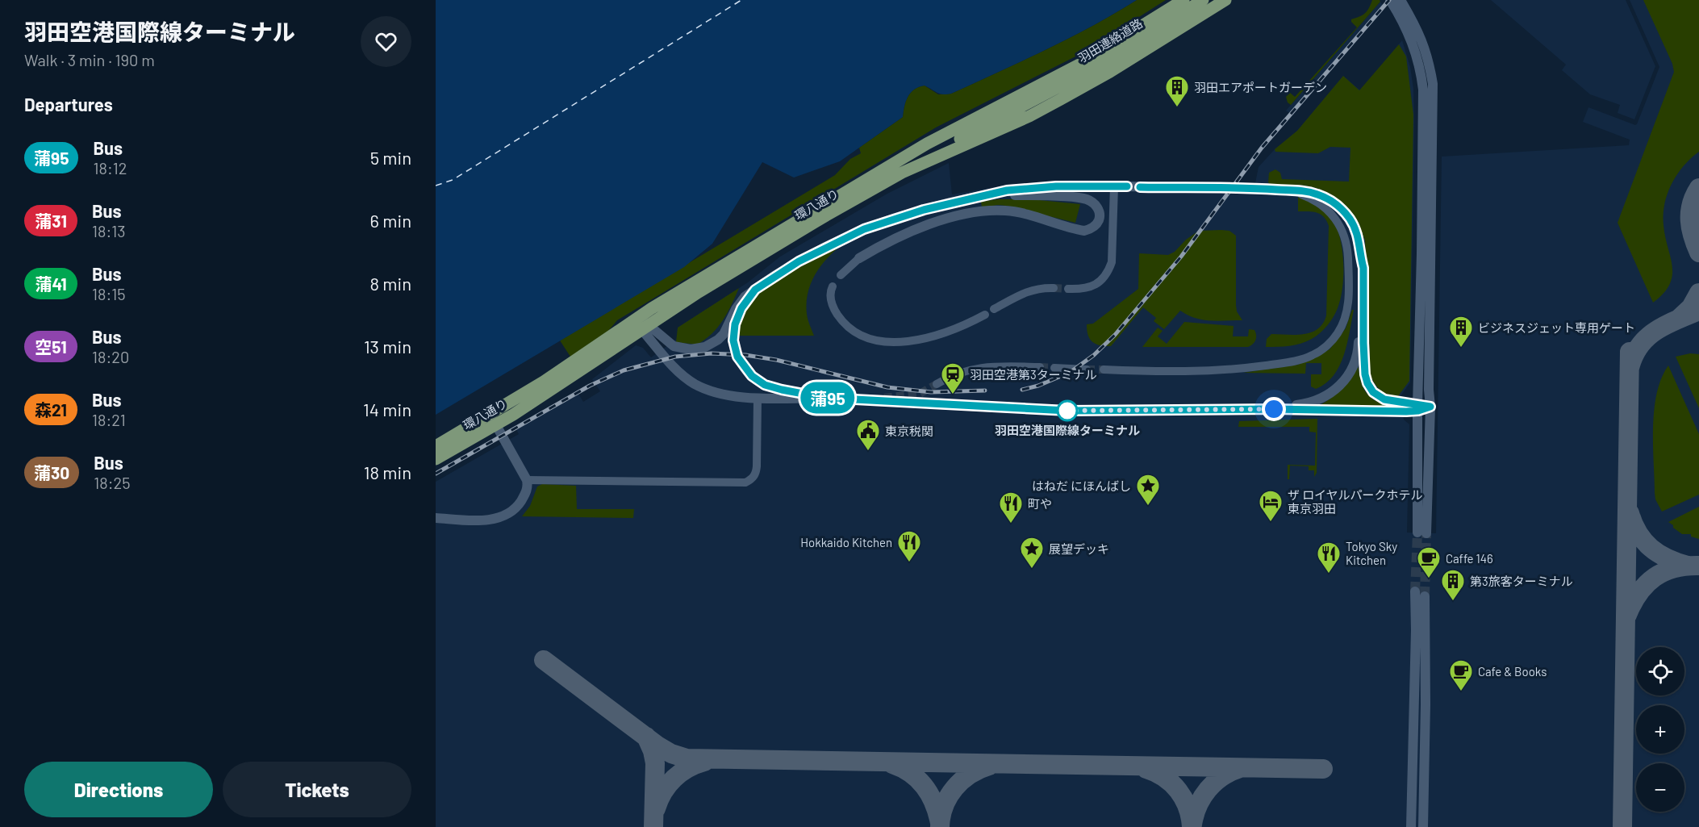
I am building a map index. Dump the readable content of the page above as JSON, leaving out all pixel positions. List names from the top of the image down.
{
  "streets": {
    "main road": ["羽田連絡道路", "環八通り"]
  },
  "places": {
    "building": ["羽田エアポートガーデン", "ビジネスジェット専用ゲート", "第3旅客ターミナル"],
    "station": ["羽田空港第3ターミナル"],
    "other": ["羽田空港国際線ターミナル"],
    "public building": ["東京税関"],
    "place": ["はねだ にほんばし", "展望デッキ"],
    "hotel": ["ザ ロイヤルパークホテル 東京羽田"],
    "restaurant": ["町や", "Hokkaido Kitchen", "Tokyo Sky Kitchen"],
    "cafe": ["Caffe 146", "Cafe & Books"]
  },
  "lines": ["bus line 蒲95"],
  "page": {
    "heading": [
      ["羽田空港国際線ターミナル", "Walk · 3 min · 190 m"],
      "Departures"
    ],
    "on_map": "蒲95",
    "list": [
      {
        "mark": "蒲95",
        "name": "Bus",
        "note": "18:12",
        "value": "5 min"
      },
      {
        "mark": "蒲31",
        "name": "Bus",
        "note": "18:13",
        "value": "6 min"
      },
      {
        "mark": "蒲41",
        "name": "Bus",
        "note": "18:15",
        "value": "8 min"
      },
      {
        "mark": "空51",
        "name": "Bus",
        "note": "18:20",
        "value": "13 min"
      },
      {
        "mark": "森21",
        "name": "Bus",
        "note": "18:21",
        "value": "14 min"
      },
      {
        "mark": "蒲30",
        "name": "Bus",
        "note": "18:25",
        "value": "18 min"
      }
    ],
    "map_buttons": ["+", "−"],
    "buttons": ["Directions", "Tickets"]
  }
}
